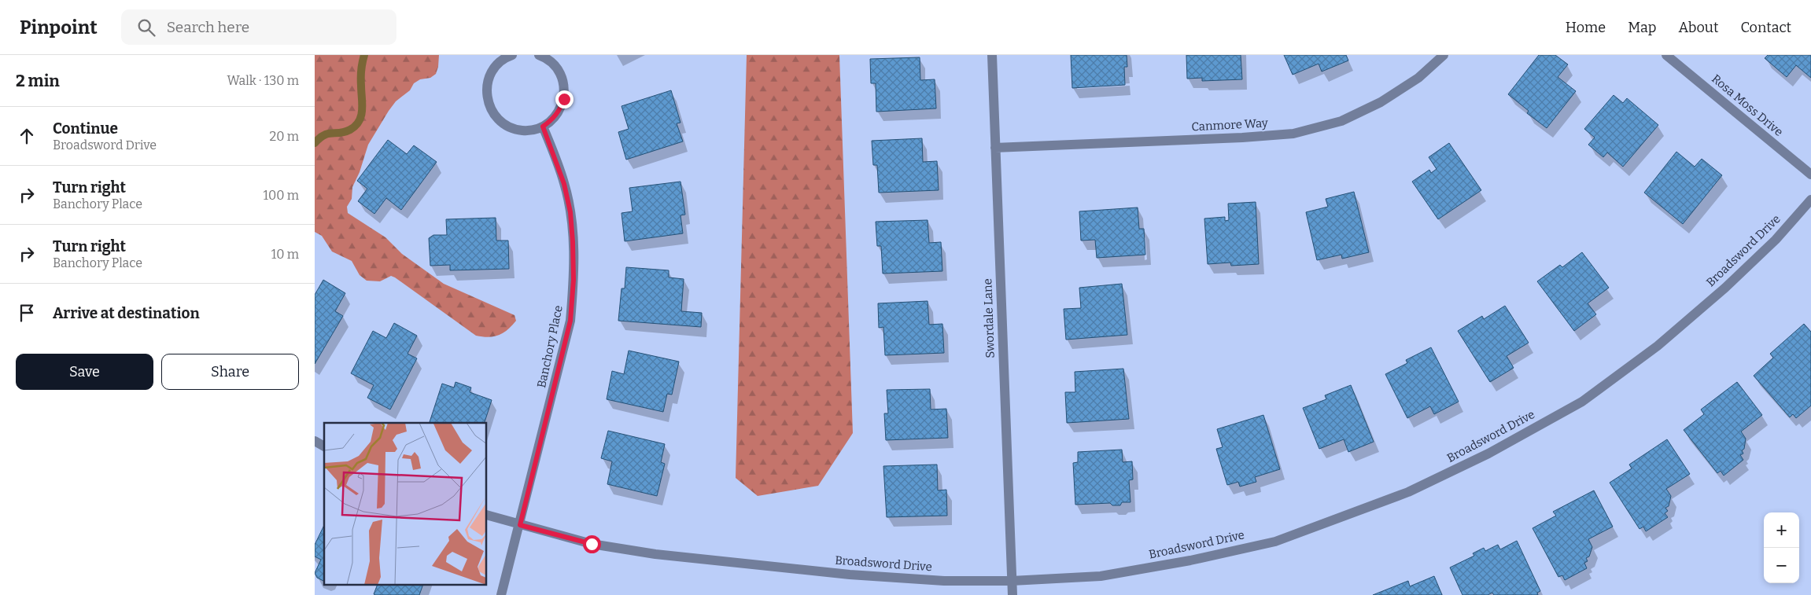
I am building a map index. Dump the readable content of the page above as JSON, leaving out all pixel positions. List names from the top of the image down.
{
  "streets": {
    "street": [
      "Rosa Moss Drive",
      "Canmore Way",
      "Broadsword Drive",
      "Swordale Lane",
      "Banchory Place"
    ]
  },
  "crossings": [
    ["Canmore Way", "Swordale Lane"],
    ["Broadsword Drive", "Swordale Lane"],
    ["Broadsword Drive", "Banchory Place"]
  ],
  "page": {
    "header": "Pinpoint",
    "search": "Search here",
    "nav": [
      "Home",
      "Map",
      "About",
      "Contact"
    ],
    "heading": ["2 min", "Walk · 130 m"],
    "list": [
      ["Continue", "Broadsword Drive", "20 m"],
      ["Turn right", "Banchory Place", "100 m"],
      ["Turn right", "Banchory Place", "10 m"],
      "Arrive at destination"
    ],
    "buttons": ["Save", "Share"],
    "map_buttons": ["+", "−"]
  }
}
